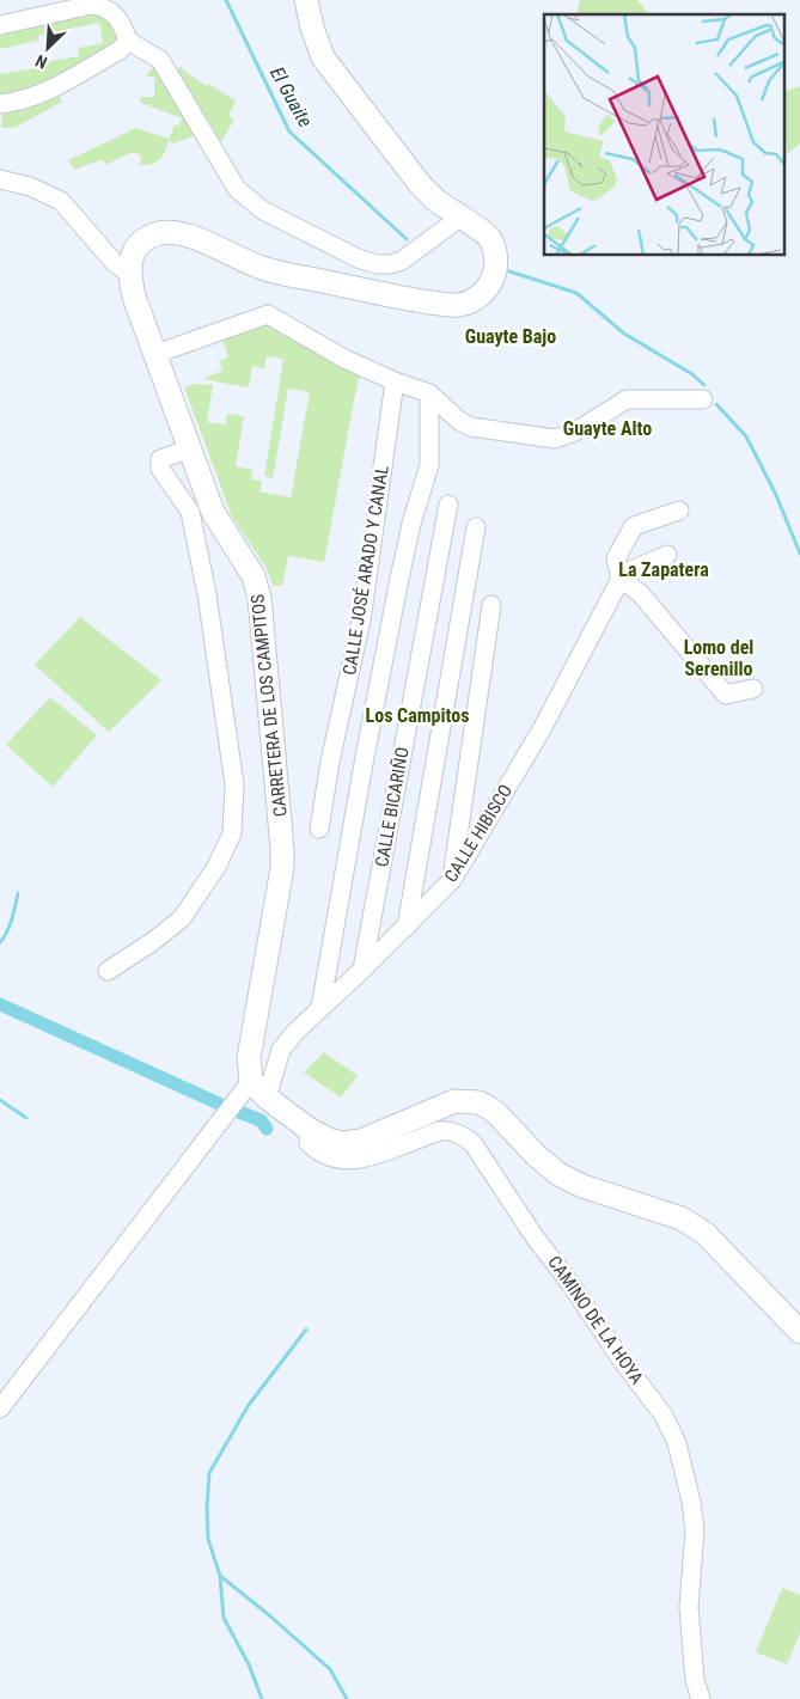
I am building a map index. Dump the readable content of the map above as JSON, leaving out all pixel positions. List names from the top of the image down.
{
  "streets": {
    "main road": ["CARRETERA DE LOS CAMPITOS"],
    "street": [
      "CALLE JOSÉ ARADO Y CANAL",
      "CALLE BICARIÑO",
      "CALLE HIBISCO",
      "CAMINO DE LA HOYA"
    ]
  },
  "crossings": [
    ["CALLE BICARIÑO", "CALLE HIBISCO"]
  ],
  "districts": [
    "Guayte Bajo",
    "Guayte Alto",
    "La Zapatera",
    "Lomo del Serenillo",
    "Los Campitos"
  ],
  "water": ["El Guaite"],
  "north": "bottom left"
}
